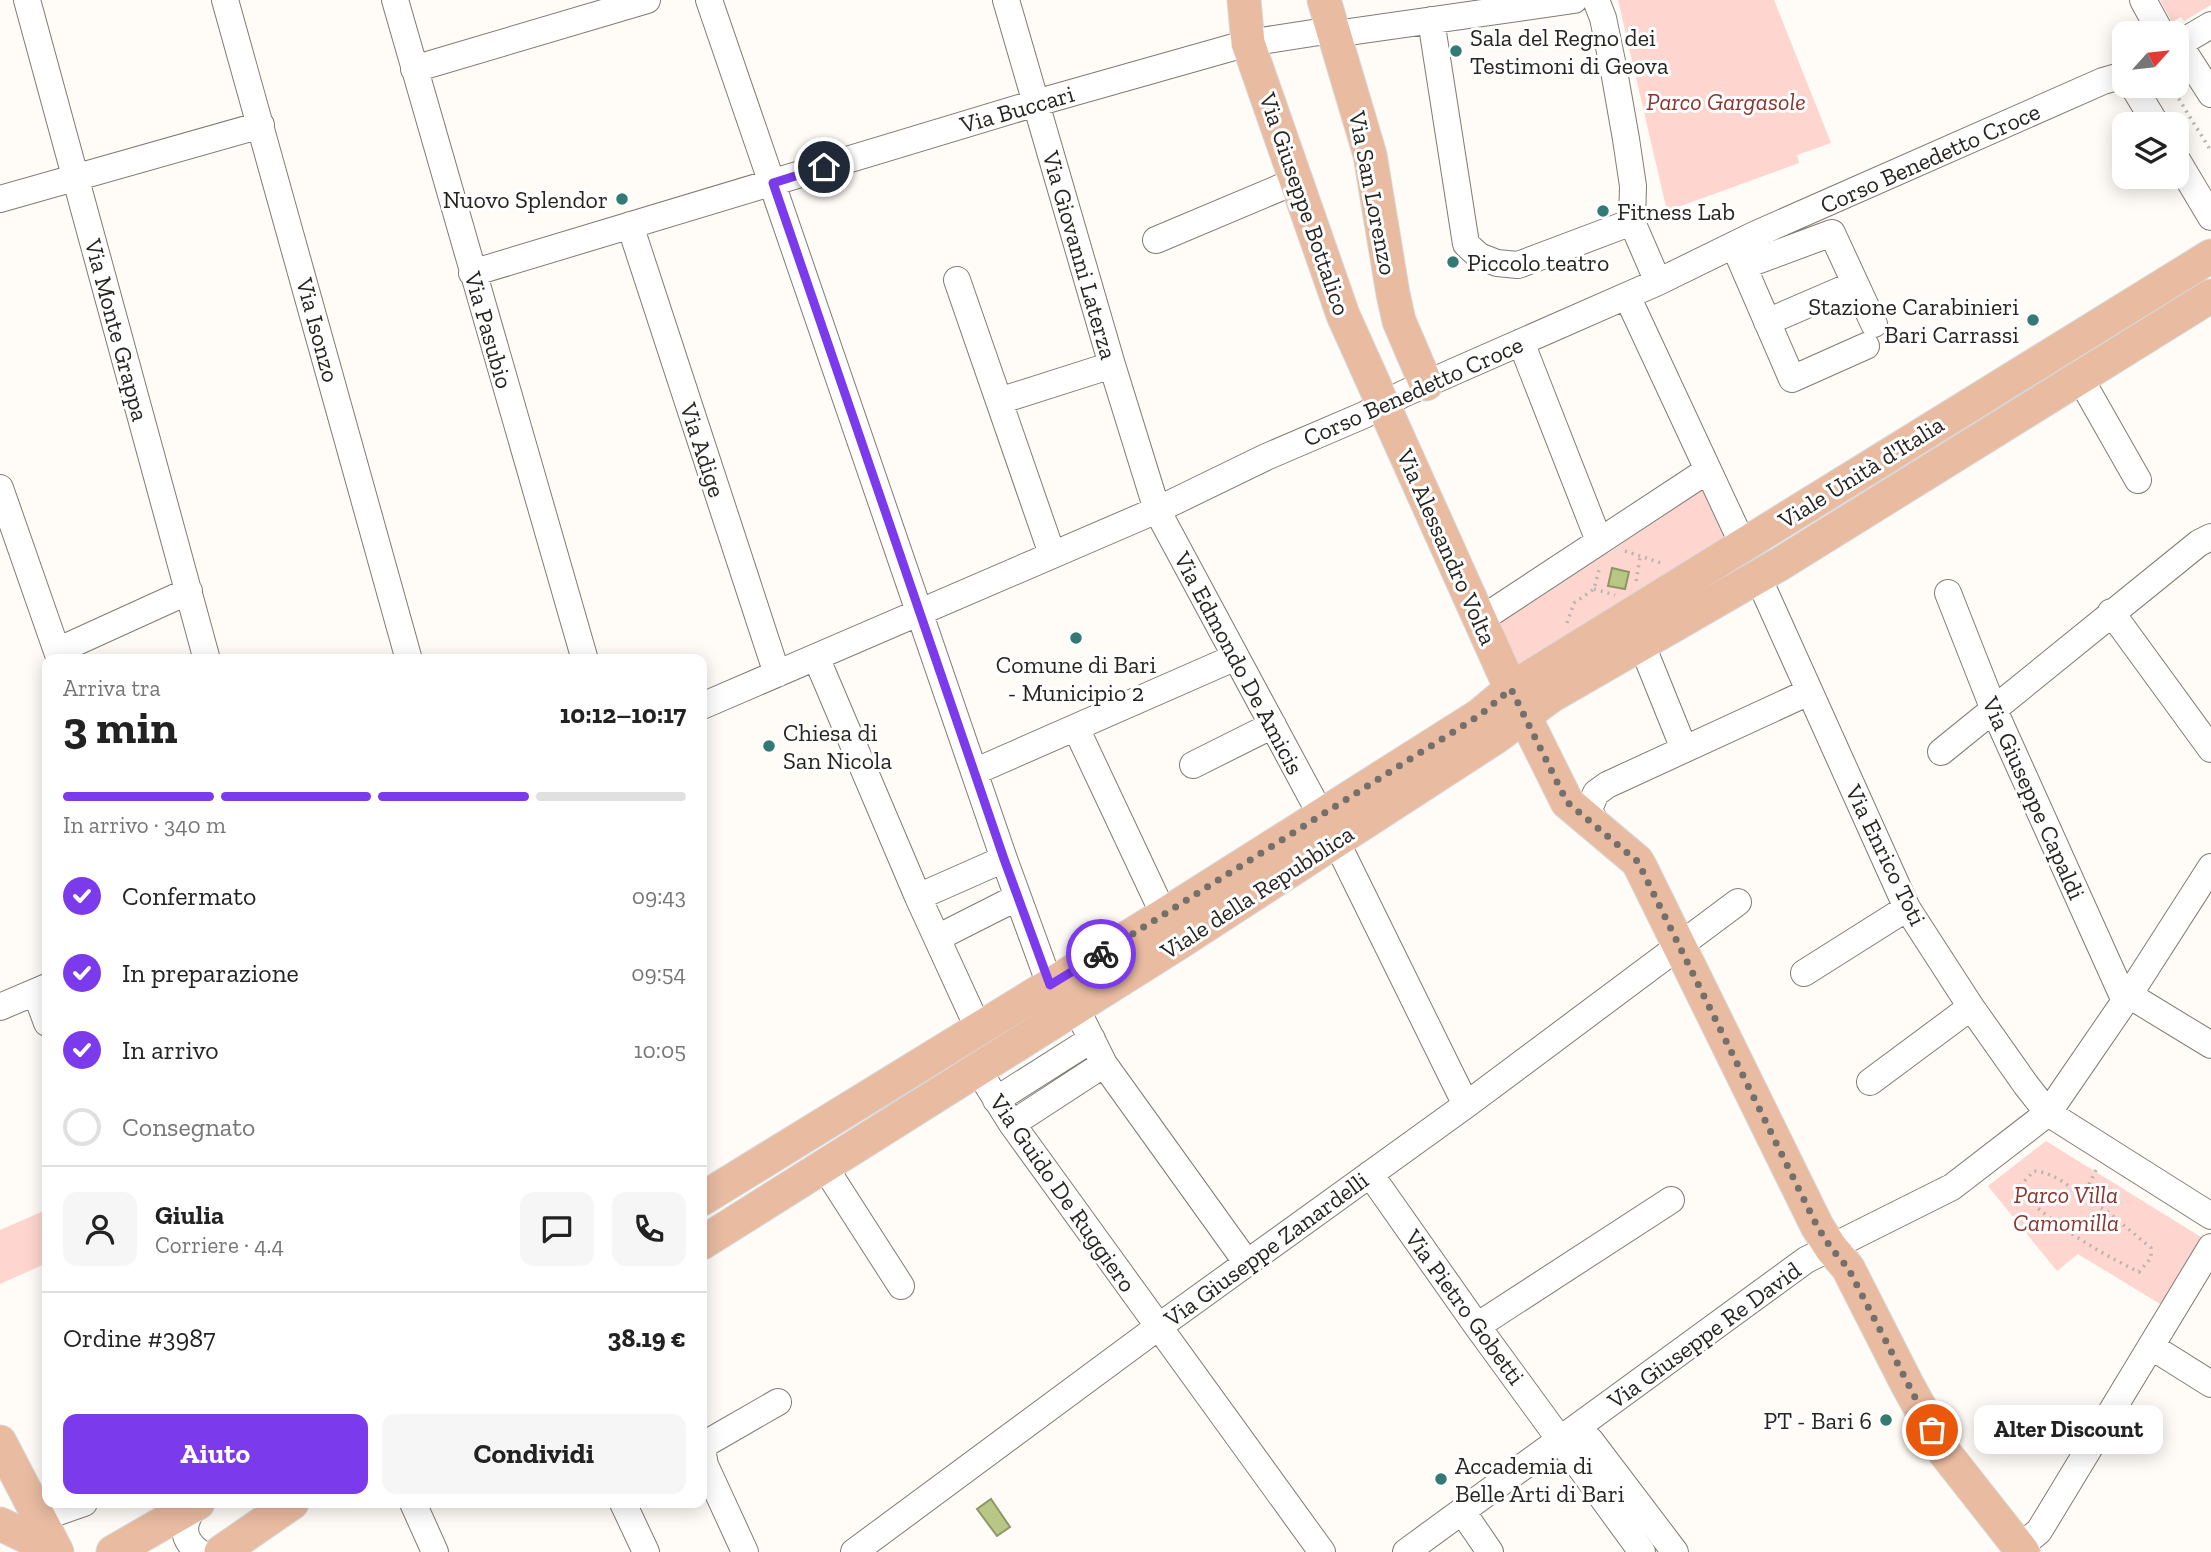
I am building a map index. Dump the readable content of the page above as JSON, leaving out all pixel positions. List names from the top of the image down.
{
  "streets": {
    "main road": [
      "Via San Lorenzo",
      "Via Giuseppe Bottalico",
      "Viale Unità d'Italia",
      "Via Alessandro Volta",
      "Viale della Repubblica"
    ],
    "street": [
      "Via Buccari",
      "Corso Benedetto Croce",
      "Via Giovanni Laterza",
      "Via Monte Grappa",
      "Via Isonzo",
      "Via Pasubio",
      "Via Adige",
      "Via Edmondo De Amicis",
      "Via Giuseppe Capaldi",
      "Via Enrico Toti",
      "Via Guido De Ruggiero",
      "Via Giuseppe Zanardelli",
      "Via Pietro Gobetti",
      "Via Giuseppe Re David"
    ]
  },
  "crossings": [
    ["Via Buccari", "Via San Lorenzo"],
    ["Via Buccari", "Via Giuseppe Bottalico"],
    ["Via Buccari", "Via Giovanni Laterza"],
    ["Via Buccari", "Via Pasubio"],
    ["Via Buccari", "Via Adige"],
    ["Corso Benedetto Croce", "Via San Lorenzo"],
    ["Corso Benedetto Croce", "Via Giuseppe Bottalico"],
    ["Corso Benedetto Croce", "Via Giovanni Laterza"],
    ["Corso Benedetto Croce", "Via Adige"],
    ["Corso Benedetto Croce", "Via Alessandro Volta"],
    ["Corso Benedetto Croce", "Via Edmondo De Amicis"],
    ["Via Giuseppe Bottalico", "Via Alessandro Volta"],
    ["Via Giovanni Laterza", "Via Edmondo De Amicis"],
    ["Viale Unità d'Italia", "Via Alessandro Volta"],
    ["Viale Unità d'Italia", "Via Enrico Toti"],
    ["Viale Unità d'Italia", "Viale della Repubblica"],
    ["Via Alessandro Volta", "Viale della Repubblica"],
    ["Via Alessandro Volta", "Via Giuseppe Zanardelli"],
    ["Via Alessandro Volta", "Via Giuseppe Re David"],
    ["Via Edmondo De Amicis", "Viale della Repubblica"],
    ["Via Edmondo De Amicis", "Via Giuseppe Zanardelli"],
    ["Via Giuseppe Capaldi", "Via Giuseppe Re David"],
    ["Via Enrico Toti", "Via Giuseppe Re David"],
    ["Viale della Repubblica", "Via Guido De Ruggiero"],
    ["Via Guido De Ruggiero", "Via Giuseppe Zanardelli"],
    ["Via Giuseppe Zanardelli", "Via Pietro Gobetti"],
    ["Via Pietro Gobetti", "Via Giuseppe Re David"]
  ],
  "parks": ["Parco Gargasole", "Parco Villa Camomilla"],
  "places": [
    "Sala del Regno dei Testimoni di Geova",
    "Nuovo Splendor",
    "Fitness Lab",
    "Piccolo teatro",
    "Stazione Carabinieri Bari Carrassi",
    "Comune di Bari - Municipio 2",
    "Chiesa di San Nicola",
    "PT - Bari 6",
    "Alter Discount",
    "Accademia di Belle Arti di Bari"
  ],
  "north": "top right",
  "page": {
    "heading": ["3 min", "Arriva tra", "10:12–10:17"],
    "panel": [
      "Giulia",
      "Corriere · 4.4",
      "Ordine #3987",
      "38.19 €"
    ],
    "bar": "In arrivo · 340 m",
    "list": [
      ["Confermato", "09:43"],
      ["In preparazione", "09:54"],
      ["In arrivo", "10:05"],
      "Consegnato"
    ],
    "buttons": ["Aiuto", "Condividi"],
    "bubble": "Alter Discount"
  }
}
